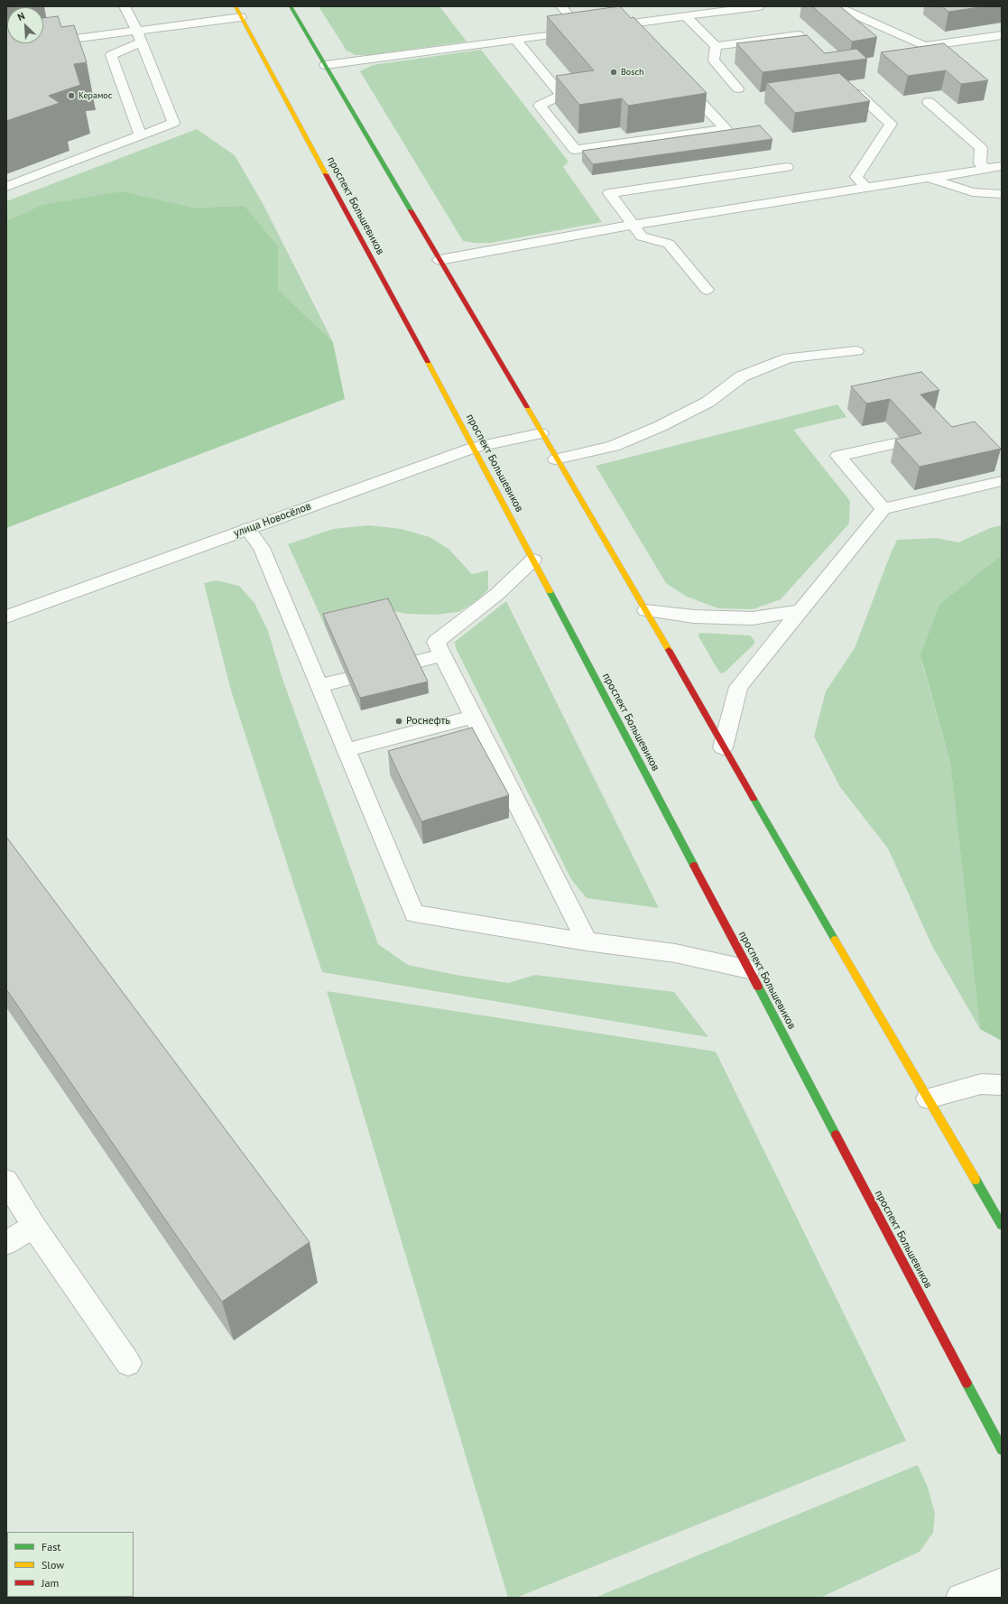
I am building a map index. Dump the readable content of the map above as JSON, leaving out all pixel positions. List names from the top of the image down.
{
  "streets": {
    "main road": ["проспект Большевиков"],
    "street": ["улица Новосёлов"]
  },
  "crossings": [
    ["проспект Большевиков", "улица Новосёлов"]
  ],
  "places": ["Bosch", "Керамос", "Роснефть"],
  "legend": ["Fast", "Slow", "Jam"],
  "north": "top left"
}
